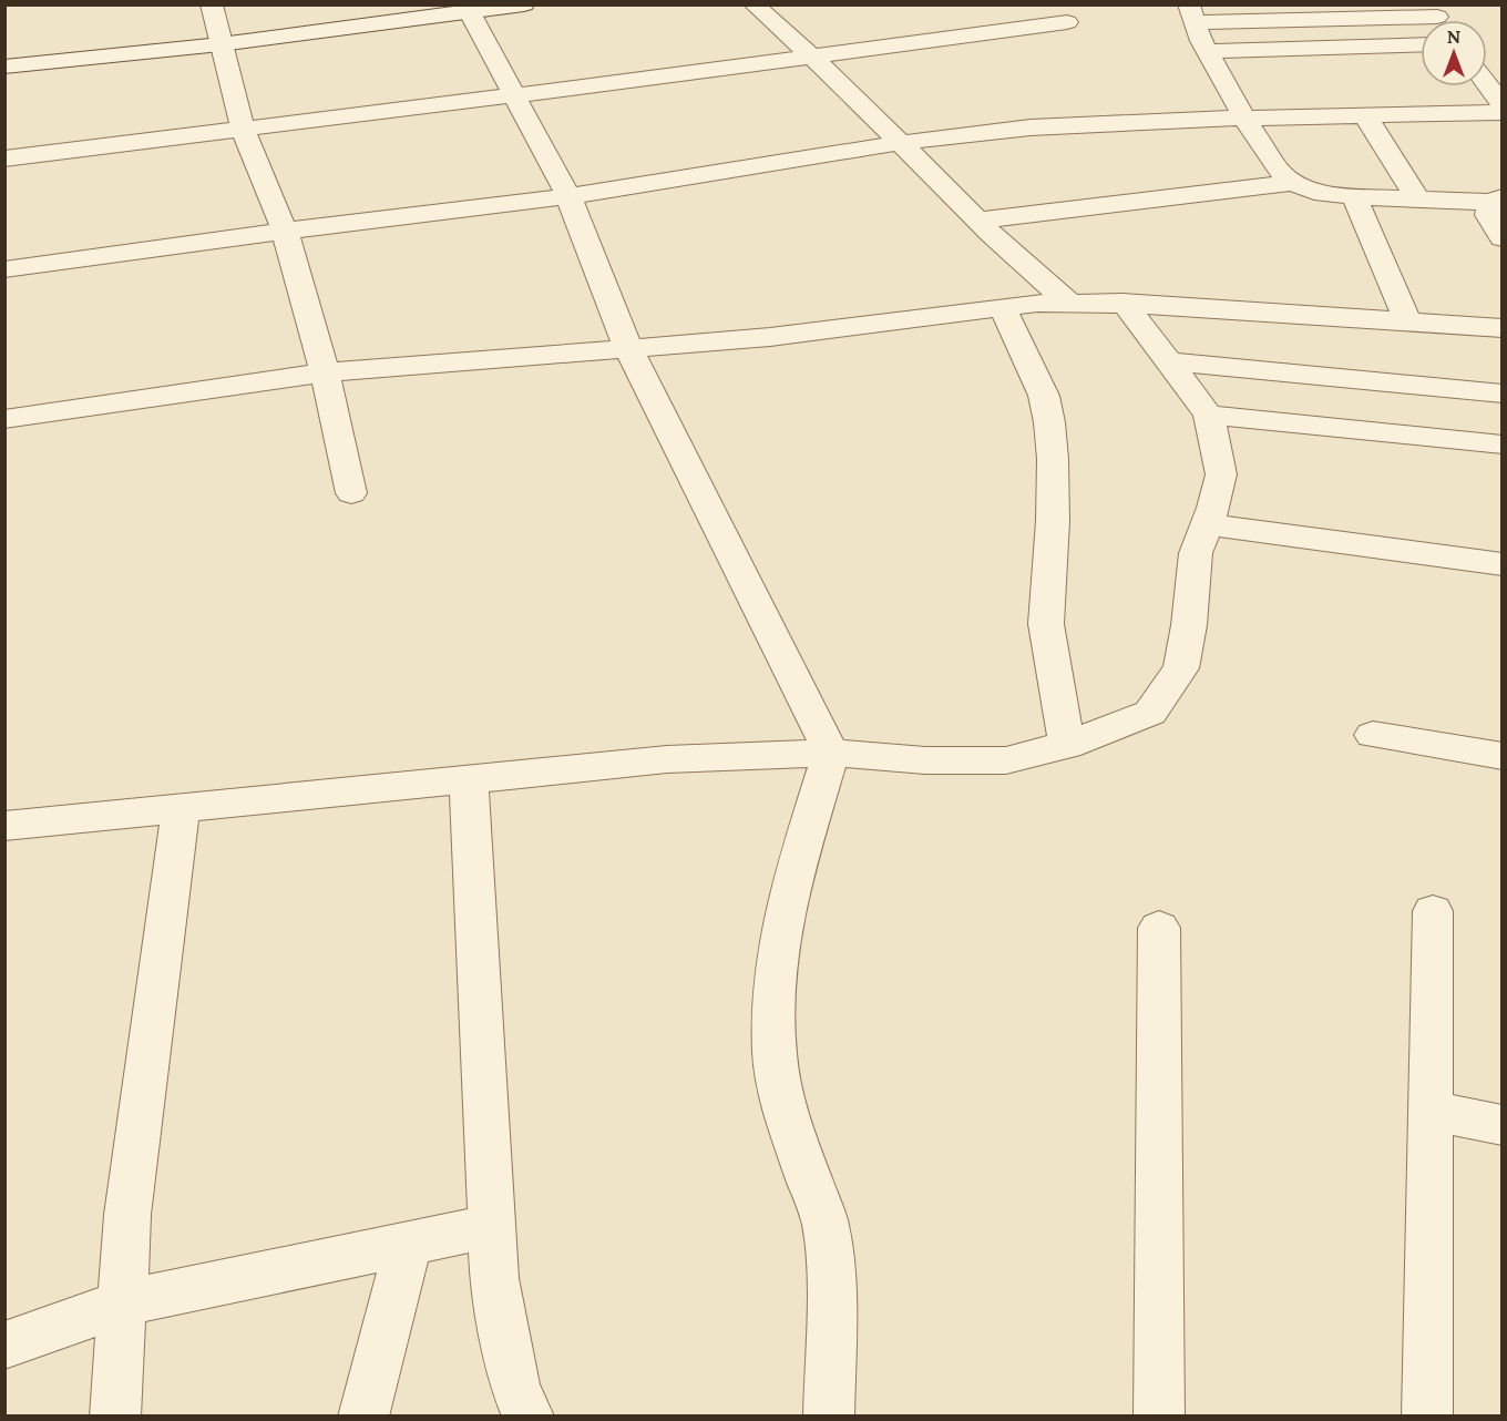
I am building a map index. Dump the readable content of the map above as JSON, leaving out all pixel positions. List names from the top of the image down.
{
  "north": "top"
}
